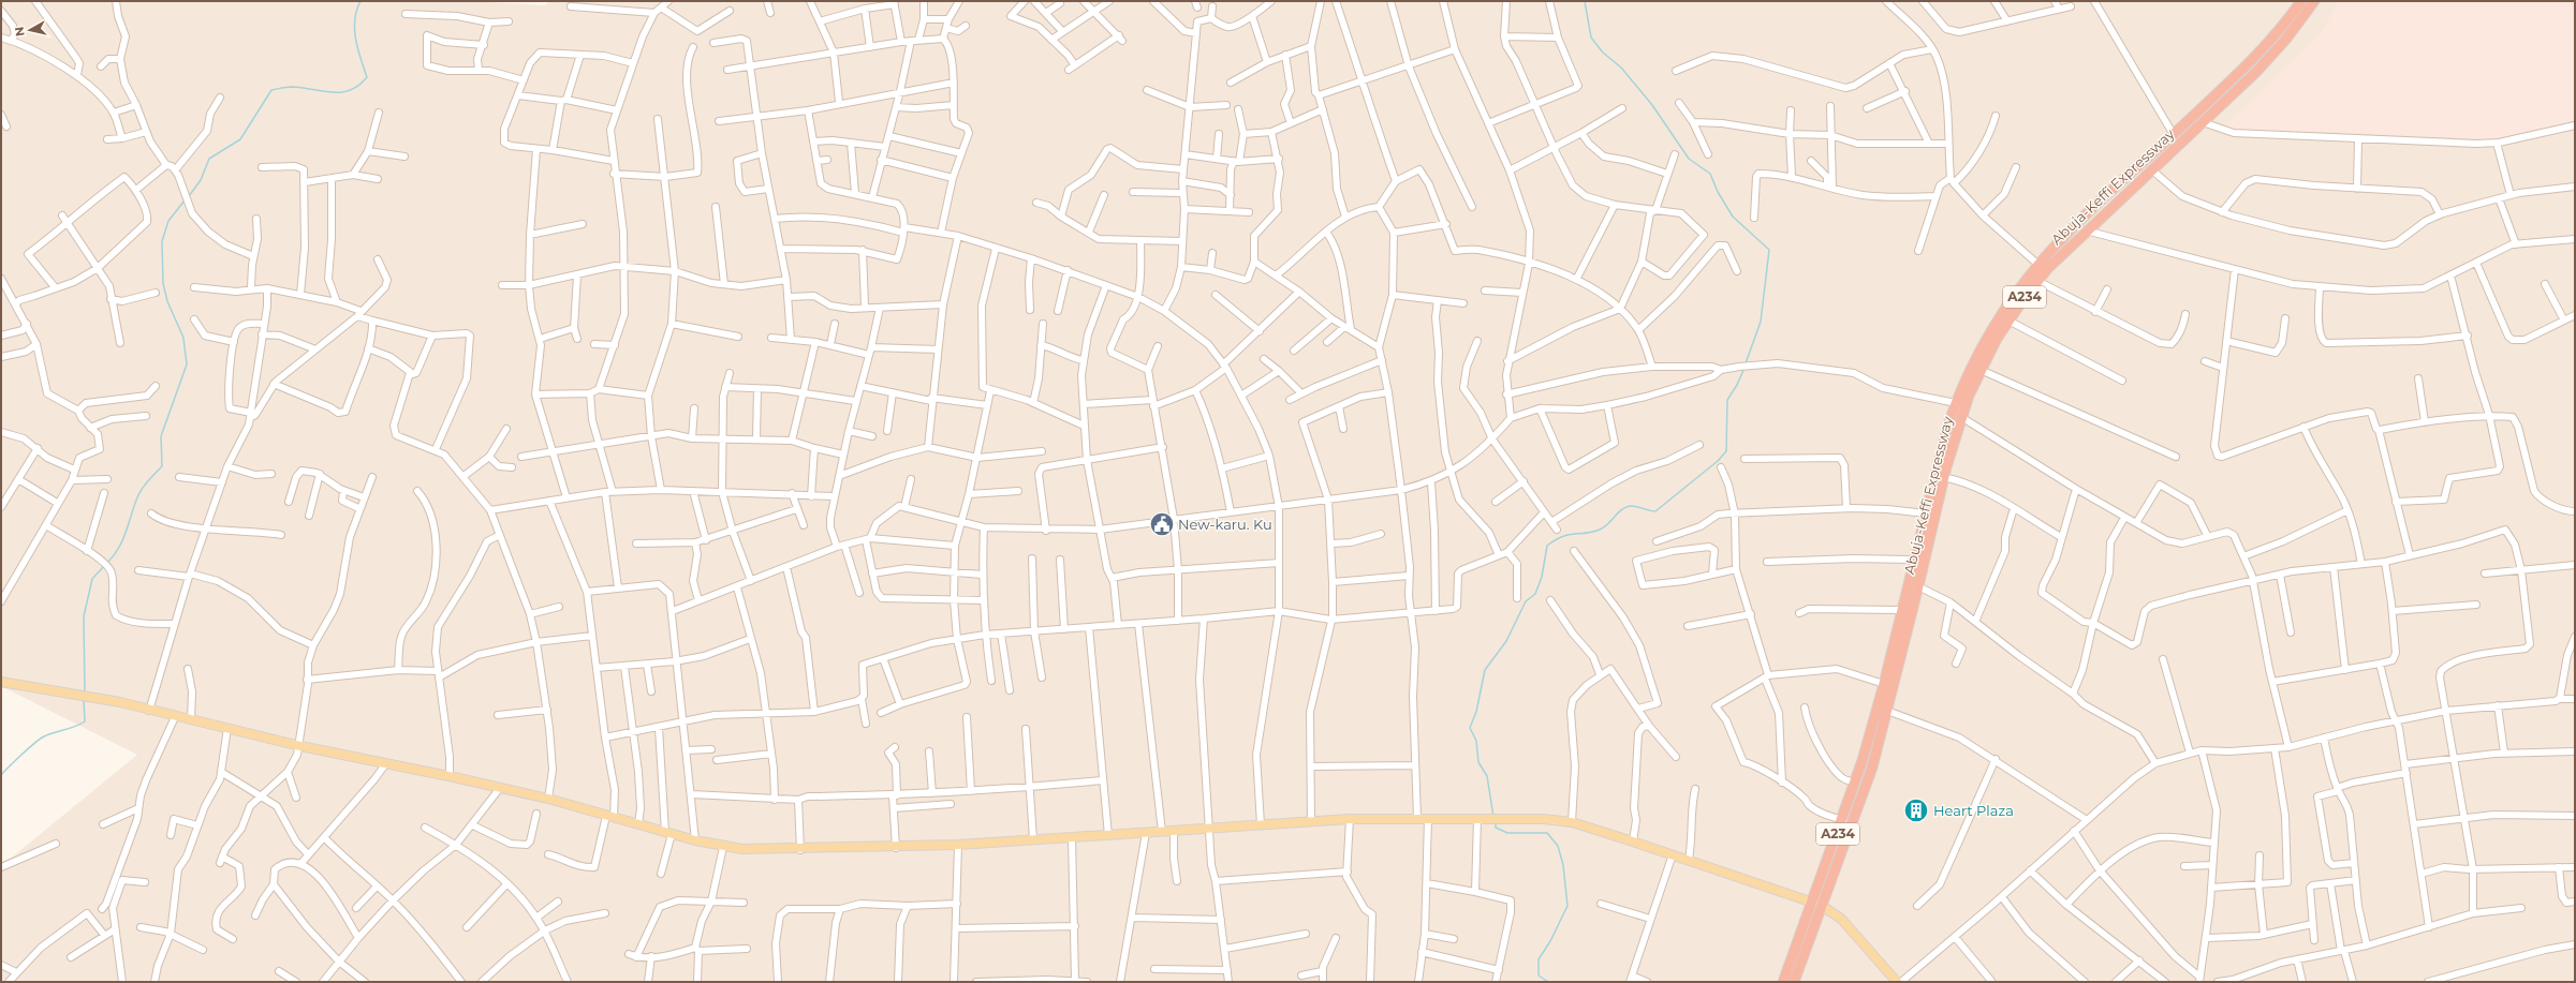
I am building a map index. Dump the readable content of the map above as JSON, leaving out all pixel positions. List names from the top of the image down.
{
  "streets": {
    "highway": ["Abuja-Keffi Expressway", "A234"]
  },
  "places": {
    "public building": ["New-karu. Ku"],
    "building": ["Heart Plaza"]
  },
  "north": "left"
}
